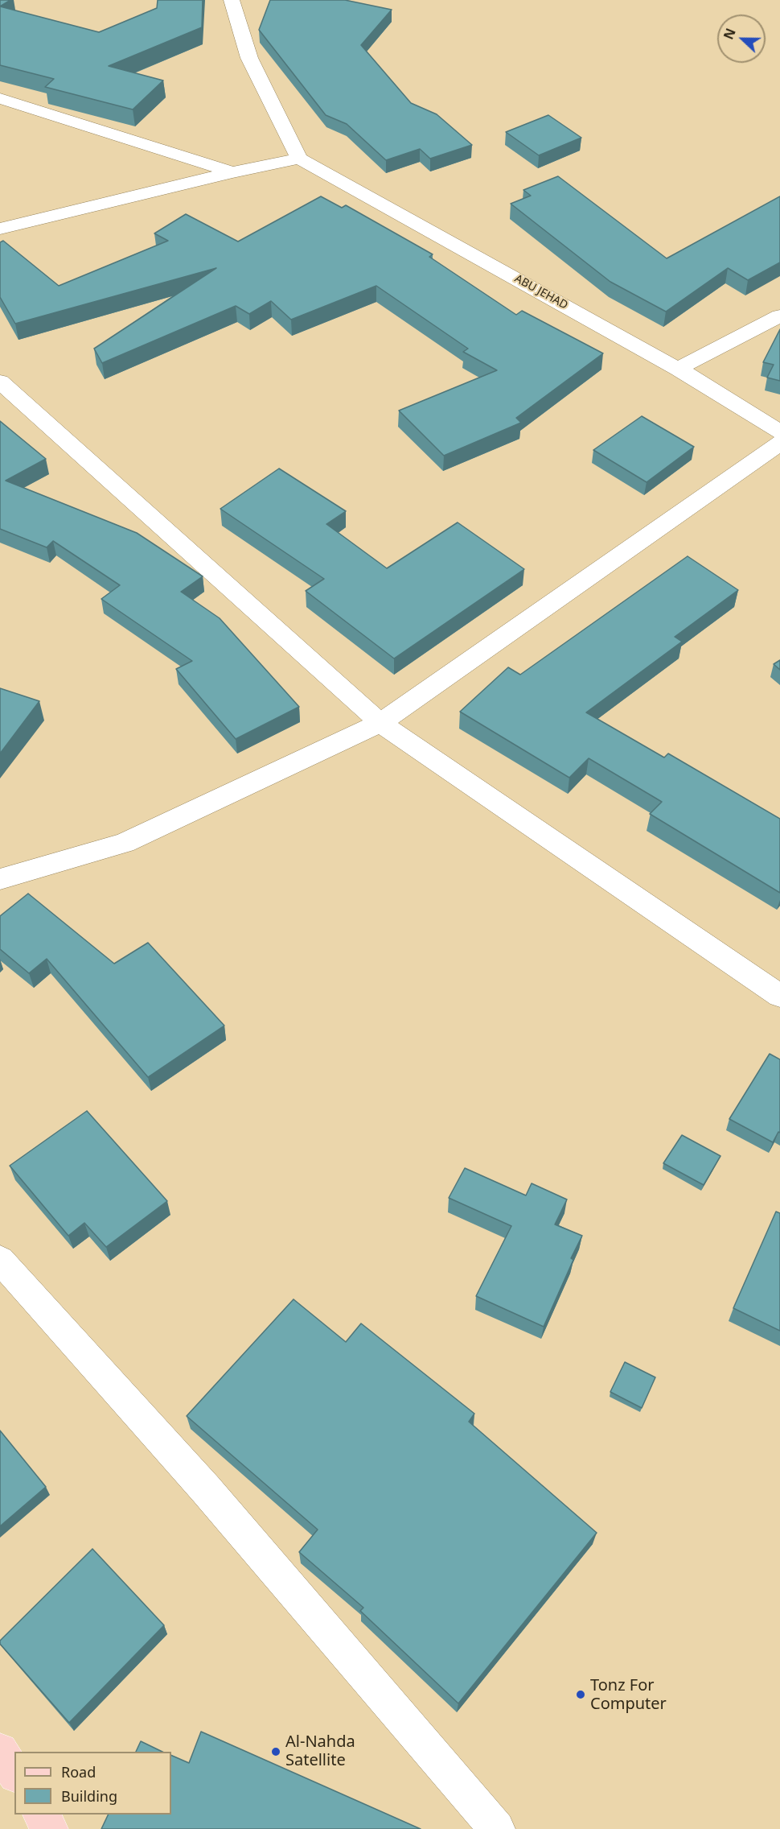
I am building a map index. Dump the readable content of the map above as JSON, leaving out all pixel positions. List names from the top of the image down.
{
  "streets": {
    "street": ["ABU JEHAD"]
  },
  "places": ["Tonz For Computer", "Al-Nahda Satellite"],
  "legend": ["Road", "Building"],
  "north": "left"
}
